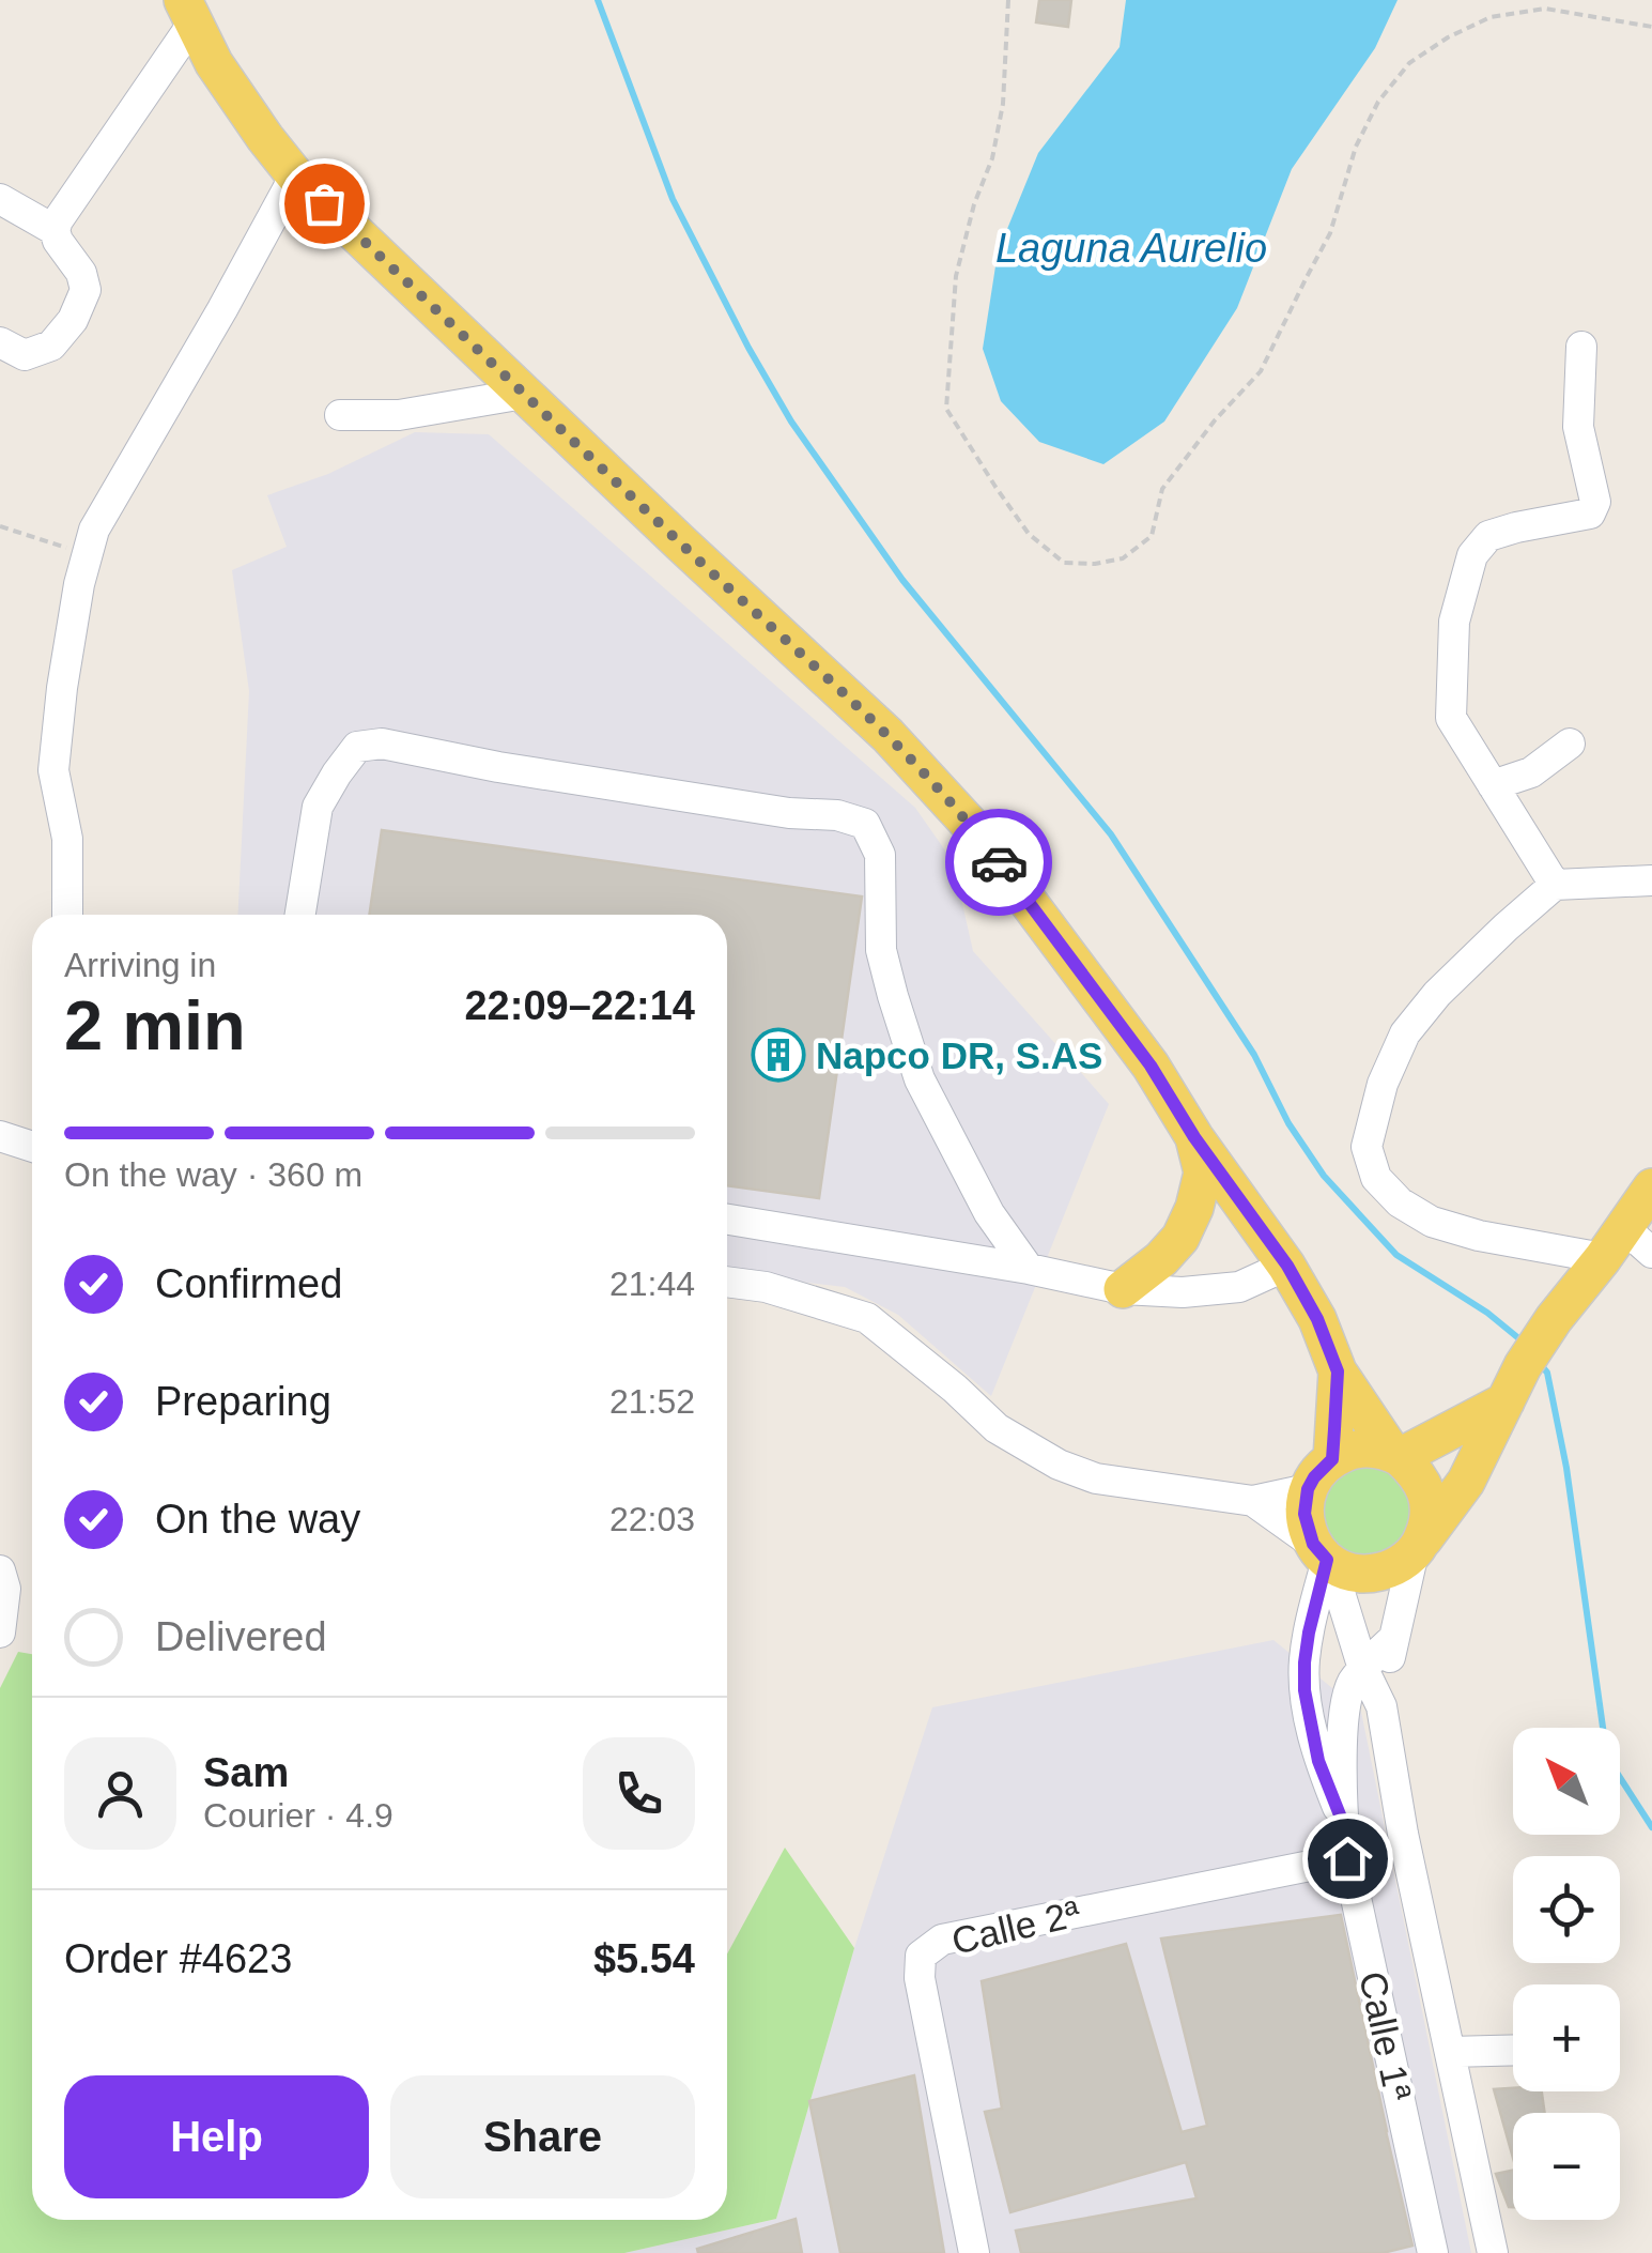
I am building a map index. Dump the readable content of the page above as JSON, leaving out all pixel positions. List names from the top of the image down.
{
  "streets": {
    "street": ["Calle 2ª", "Calle 1ª"]
  },
  "crossings": [
    ["Calle 2ª", "Calle 1ª"]
  ],
  "water": ["Laguna Aurelio"],
  "places": {
    "building": ["Napco DR, S.AS"]
  },
  "north": "top left",
  "page": {
    "heading": ["2 min", "Arriving in", "22:09–22:14"],
    "panel": [
      "Sam",
      "Courier · 4.9",
      "Order #4623",
      "$5.54"
    ],
    "bar": "On the way · 360 m",
    "list": [
      ["Confirmed", "21:44"],
      ["Preparing", "21:52"],
      ["On the way", "22:03"],
      "Delivered"
    ],
    "map_buttons": ["+", "−"],
    "buttons": ["Help", "Share"]
  }
}
